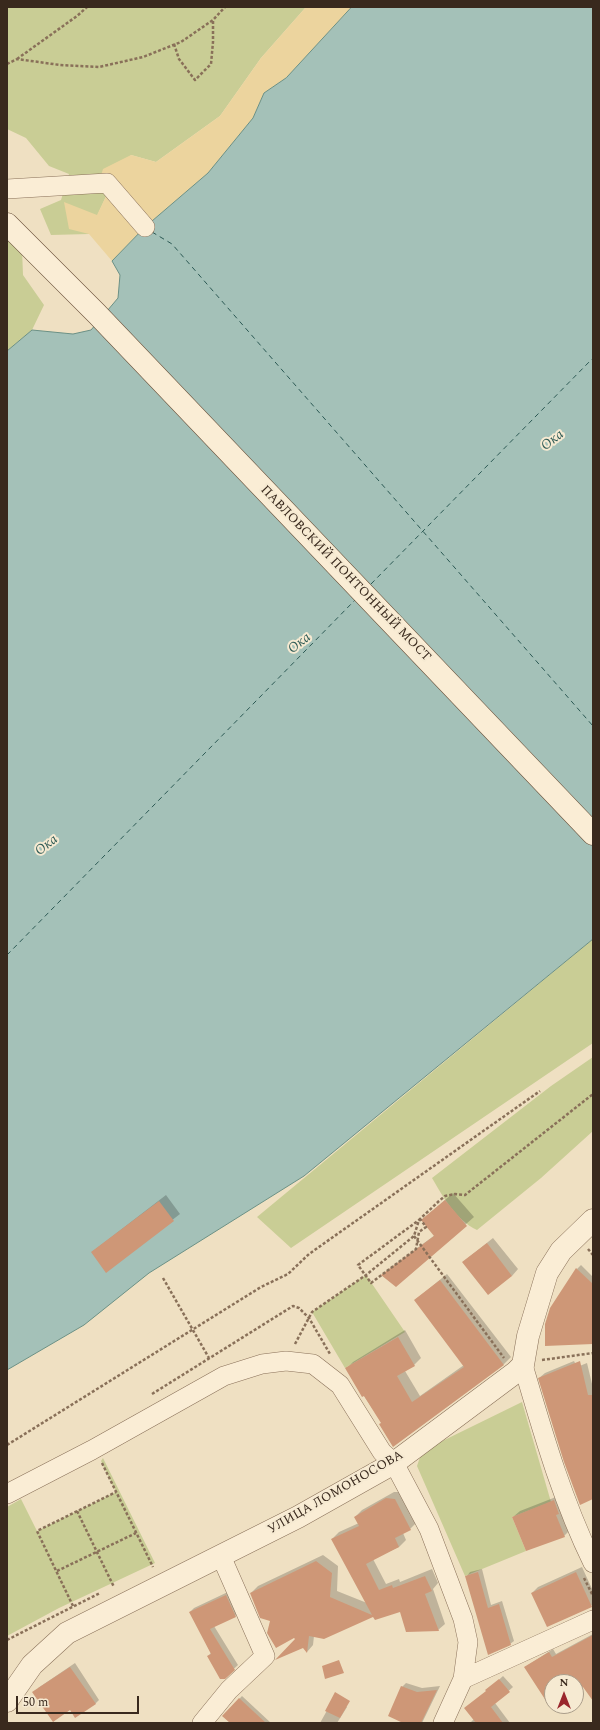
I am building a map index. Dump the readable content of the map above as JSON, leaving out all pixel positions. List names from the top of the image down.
{
  "streets": {
    "main road": ["ПАВЛОВСКИЙ ПОНТОННЫЙ МОСТ", "УЛИЦА ЛОМОНОСОВА"]
  },
  "water": ["Ока"],
  "scale_bar": "50 m",
  "north": "top"
}
